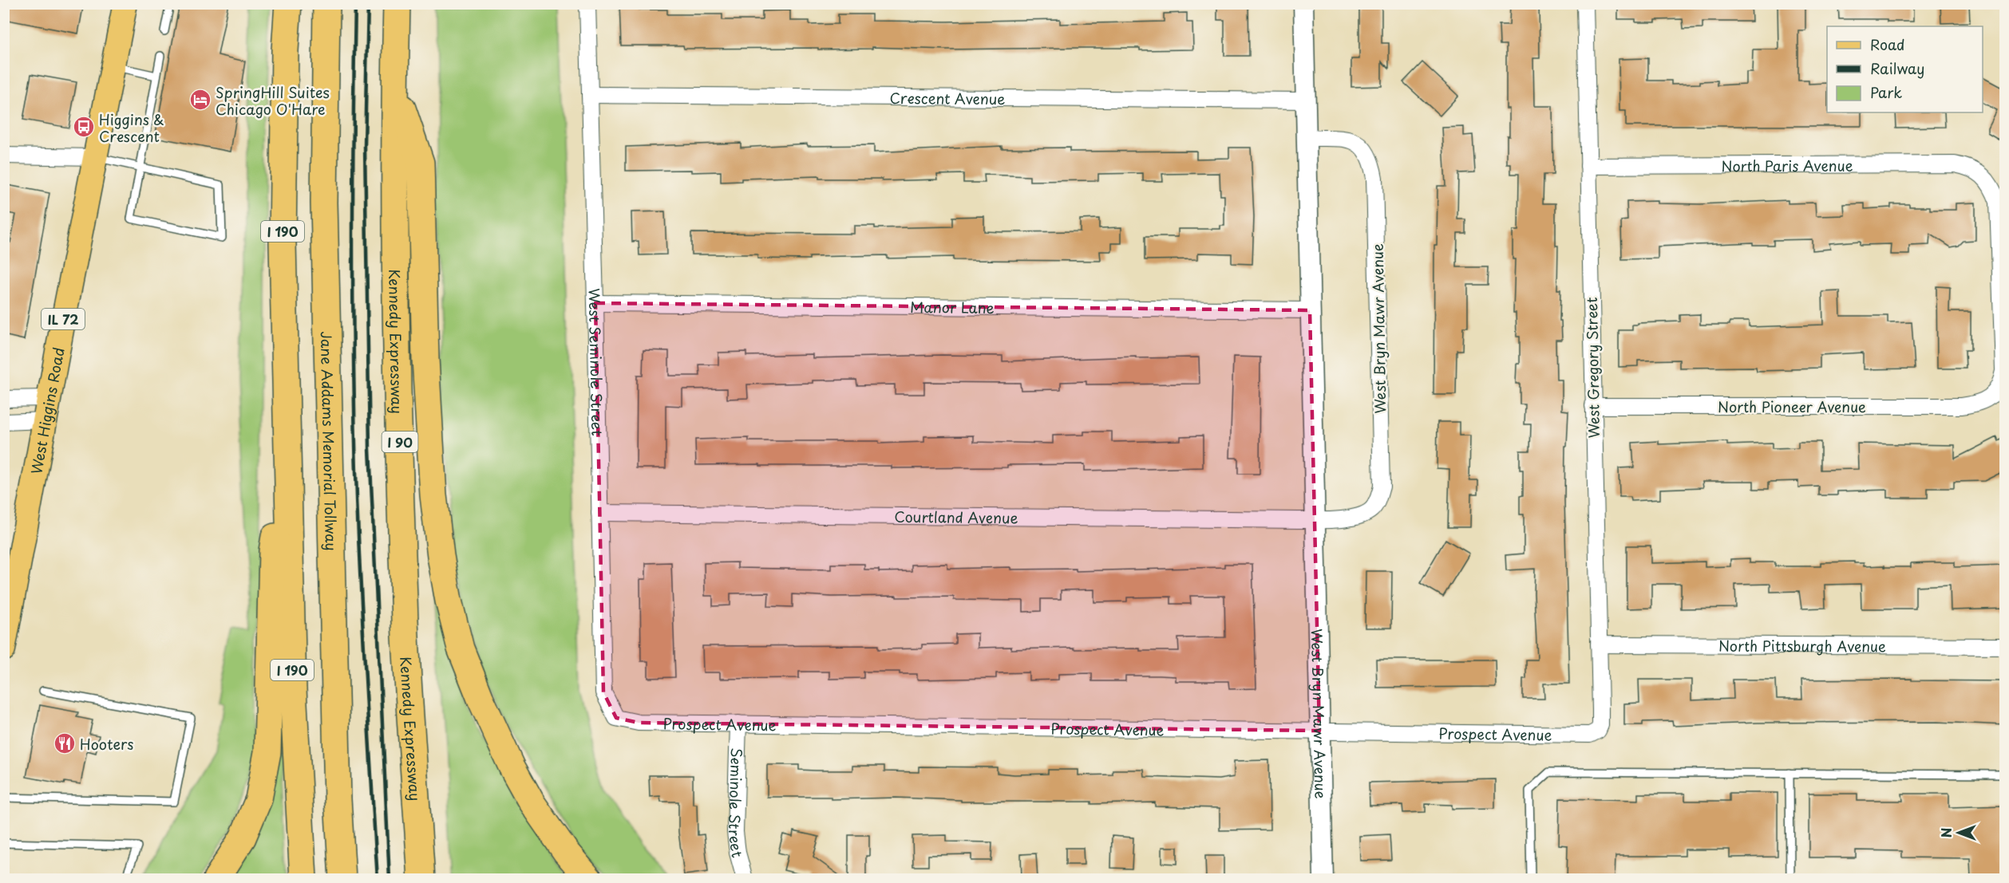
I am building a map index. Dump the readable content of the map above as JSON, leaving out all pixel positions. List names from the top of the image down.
{
  "streets": {
    "highway": [
      "I 190",
      "Kennedy Expressway",
      "Jane Addams Memorial Tollway",
      "I 90"
    ],
    "main road": ["IL 72", "West Higgins Road"],
    "street": [
      "Crescent Avenue",
      "North Paris Avenue",
      "Manor Lane",
      "West Bryn Mawr Avenue",
      "West Seminole Street",
      "West Gregory Street",
      "North Pioneer Avenue",
      "Courtland Avenue",
      "North Pittsburgh Avenue",
      "Prospect Avenue",
      "Seminole Street"
    ]
  },
  "crossings": [
    ["Crescent Avenue", "West Bryn Mawr Avenue"],
    ["Crescent Avenue", "West Seminole Street"],
    ["North Paris Avenue", "West Gregory Street"],
    ["North Paris Avenue", "North Pioneer Avenue"],
    ["Manor Lane", "West Bryn Mawr Avenue"],
    ["Manor Lane", "West Seminole Street"],
    ["West Bryn Mawr Avenue", "Courtland Avenue"],
    ["West Bryn Mawr Avenue", "Prospect Avenue"],
    ["West Seminole Street", "Courtland Avenue"],
    ["West Seminole Street", "Prospect Avenue"],
    ["West Gregory Street", "North Pioneer Avenue"],
    ["West Gregory Street", "North Pittsburgh Avenue"],
    ["West Gregory Street", "Prospect Avenue"],
    ["Prospect Avenue", "Seminole Street"]
  ],
  "places": {
    "hotel": ["SpringHill Suites Chicago O'Hare"],
    "bus stop": ["Higgins & Crescent"],
    "restaurant": ["Hooters"]
  },
  "legend": ["Road", "Railway", "Park"],
  "north": "left"
}
